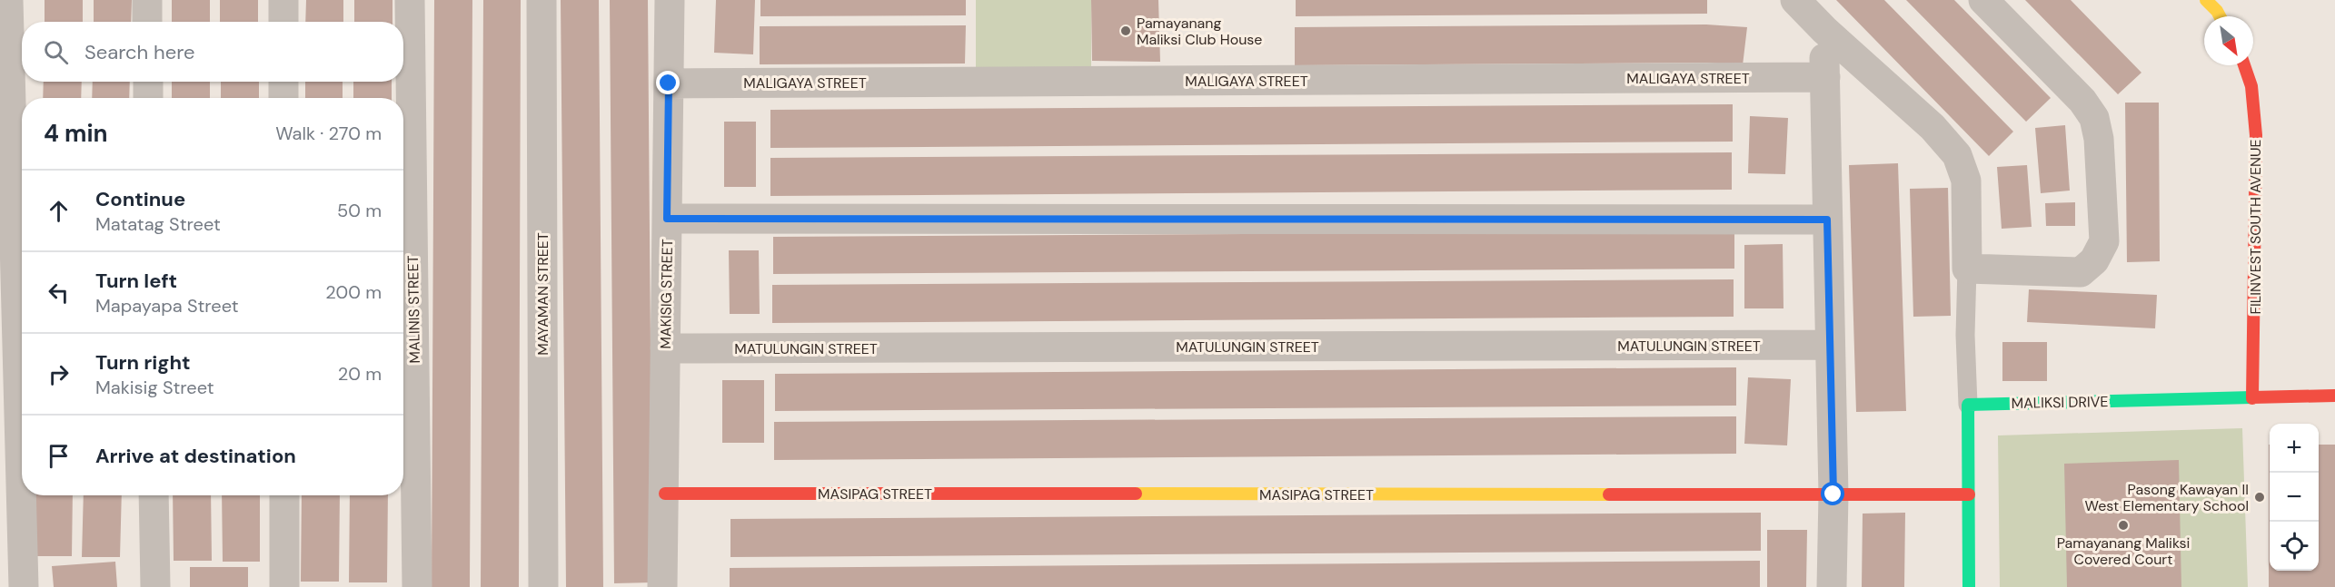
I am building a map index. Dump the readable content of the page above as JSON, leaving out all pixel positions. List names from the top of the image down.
{
  "streets": {
    "street": [
      "MALIGAYA STREET",
      "FILINVEST SOUTH AVENUE",
      "MAYAMAN STREET",
      "MAKISIG STREET",
      "MALINIS STREET",
      "MATULUNGIN STREET",
      "MALIKSI DRIVE",
      "MASIPAG STREET"
    ]
  },
  "crossings": [
    ["MALIGAYA STREET", "MAKISIG STREET"],
    ["FILINVEST SOUTH AVENUE", "MALIKSI DRIVE"],
    ["MAKISIG STREET", "MATULUNGIN STREET"],
    ["MAKISIG STREET", "MASIPAG STREET"]
  ],
  "places": ["Pamayanang Maliksi Club House", "Pasong Kawayan II West Elementary School", "Pamayanang Maliksi Covered Court"],
  "north": "bottom right",
  "page": {
    "search": "Search here",
    "heading": ["4 min", "Walk · 270 m"],
    "list": [
      ["Continue", "Matatag Street", "50 m"],
      ["Turn left", "Mapayapa Street", "200 m"],
      ["Turn right", "Makisig Street", "20 m"],
      "Arrive at destination"
    ],
    "map_buttons": ["+", "−"]
  }
}
